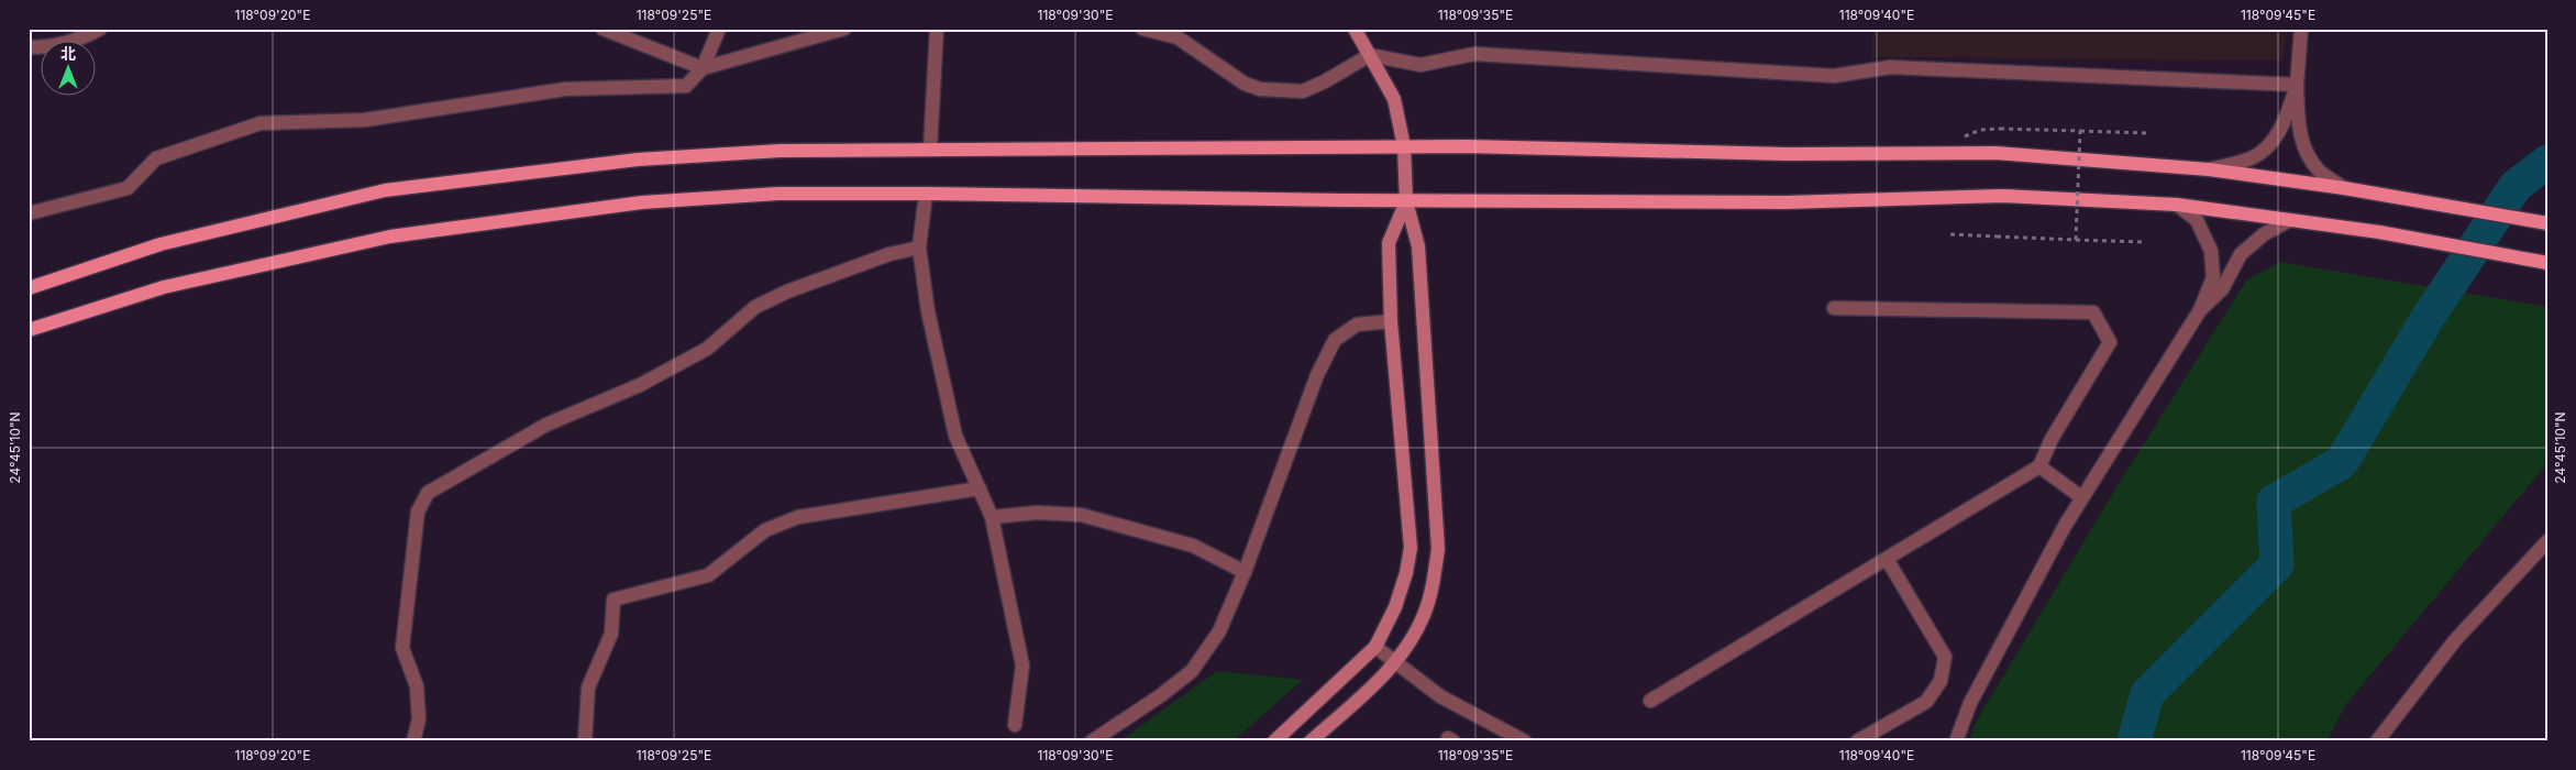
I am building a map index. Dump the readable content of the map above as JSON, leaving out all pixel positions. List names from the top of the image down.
{
  "north": "top",
  "coordinates": [
    "118°09'20\"E",
    "118°09'25\"E",
    "118°09'30\"E",
    "118°09'35\"E",
    "118°09'40\"E",
    "118°09'45\"E",
    "24°45'10\"N"
  ]
}
